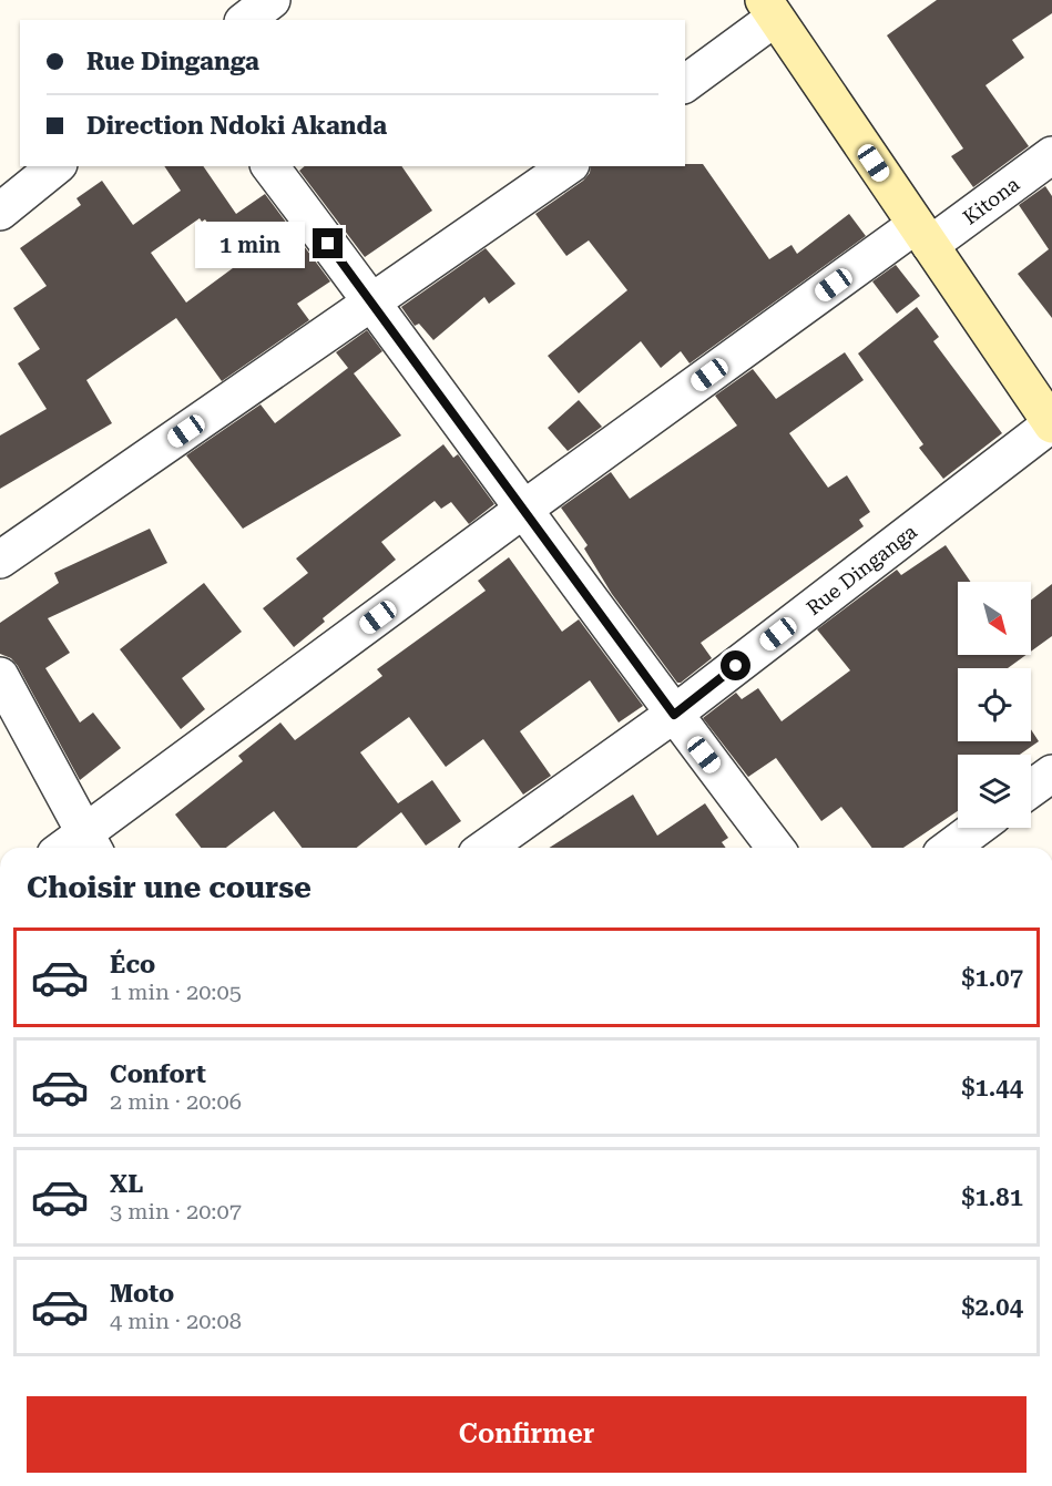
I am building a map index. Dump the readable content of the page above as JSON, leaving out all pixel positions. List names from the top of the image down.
{
  "streets": {
    "street": ["Kitona", "Rue Dinganga"]
  },
  "north": "bottom right",
  "page": {
    "banner": ["Rue Dinganga", "Direction Ndoki Akanda"],
    "bubble": "1 min",
    "heading": "Choisir une course",
    "list": [
      {
        "name": "Éco",
        "note": "1 min · 20:05",
        "value": "$1.07"
      },
      {
        "name": "Confort",
        "note": "2 min · 20:06",
        "value": "$1.44"
      },
      {
        "name": "XL",
        "note": "3 min · 20:07",
        "value": "$1.81"
      },
      {
        "name": "Moto",
        "note": "4 min · 20:08",
        "value": "$2.04"
      }
    ],
    "buttons": "Confirmer"
  }
}
